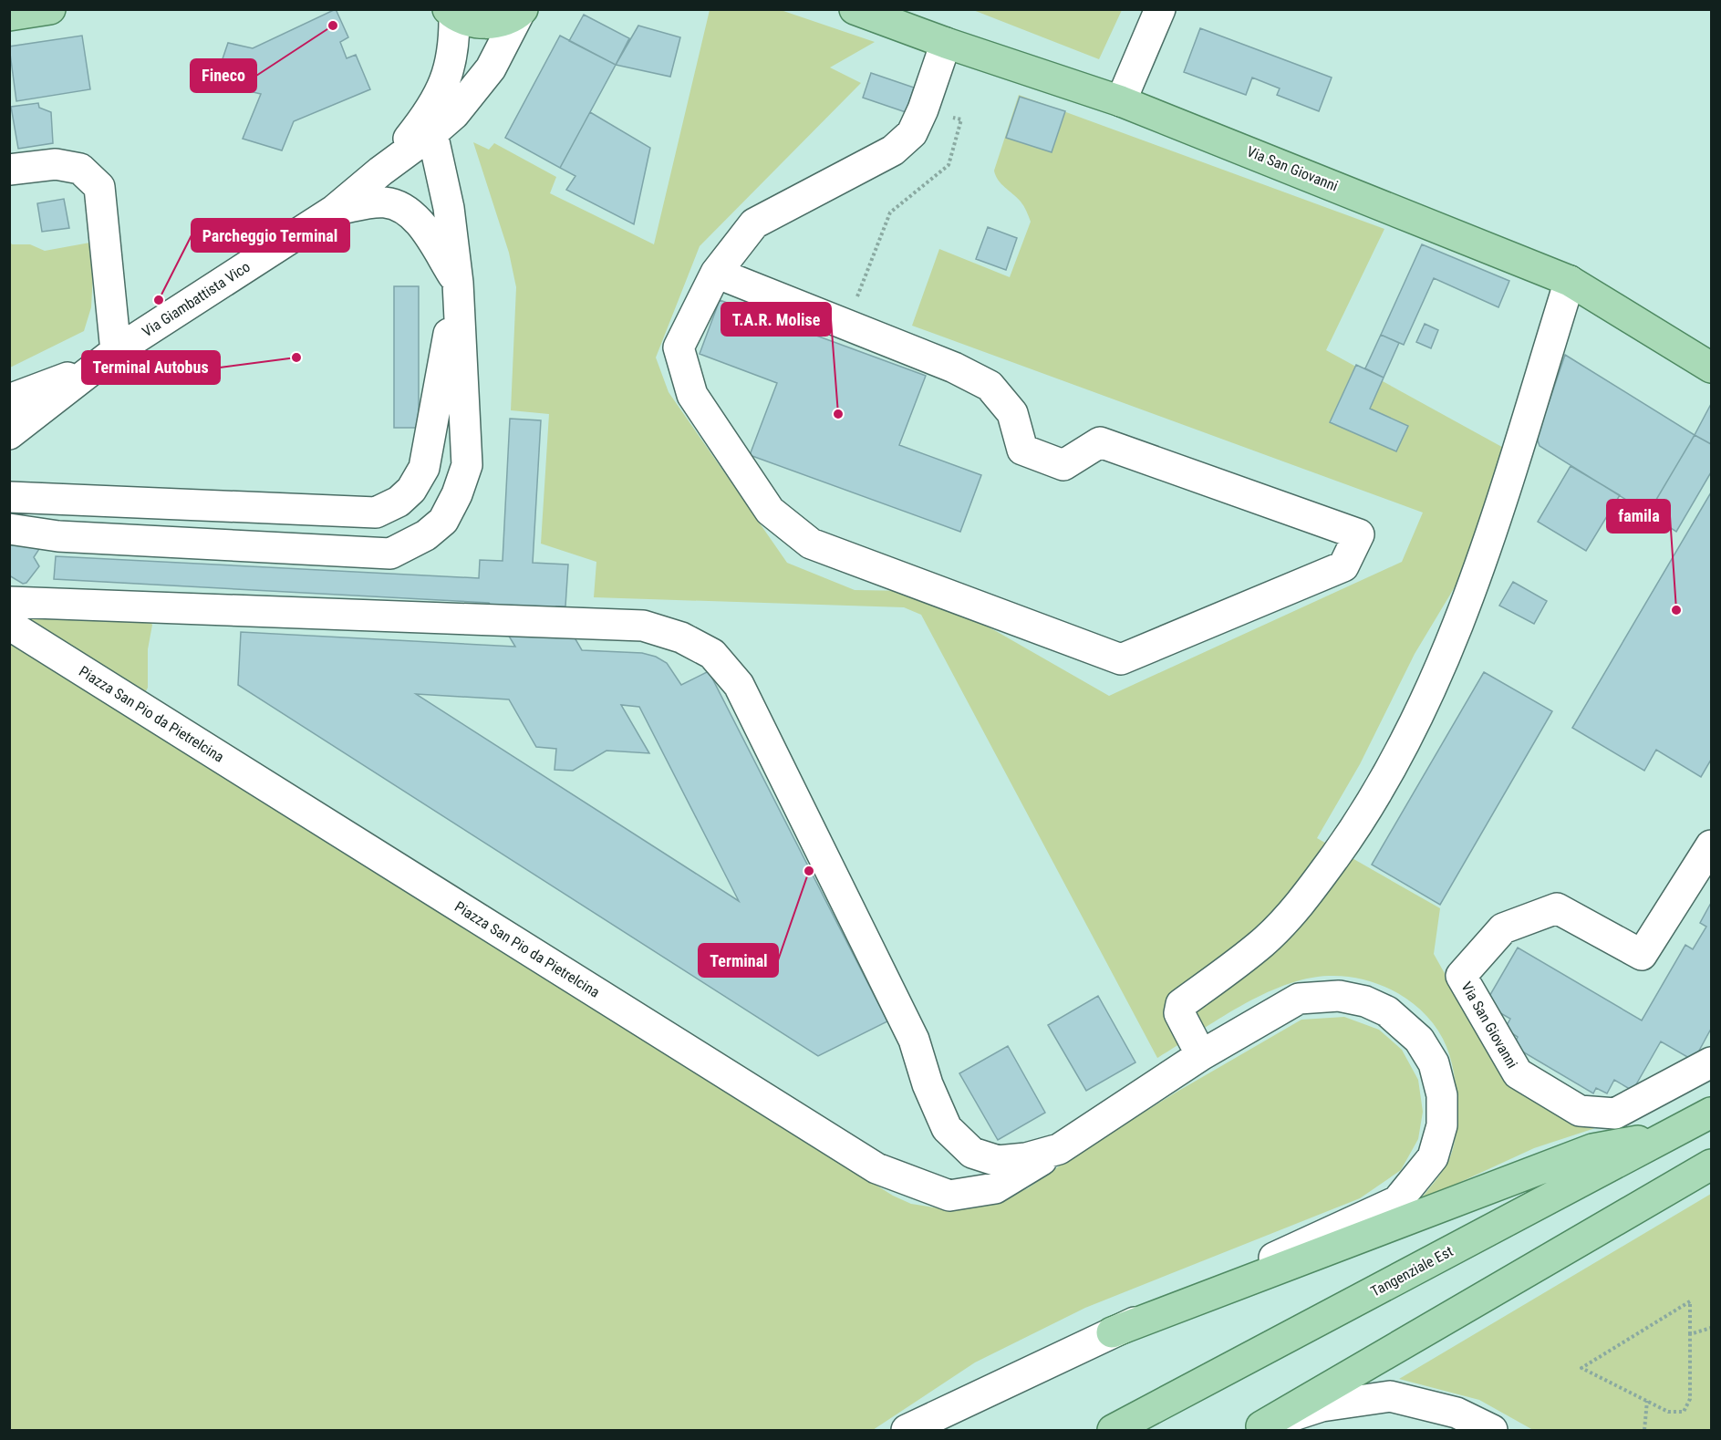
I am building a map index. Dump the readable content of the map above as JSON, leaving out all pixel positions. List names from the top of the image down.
{
  "streets": {
    "main road": ["Via San Giovanni", "Tangenziale Est"],
    "street": ["Via Giambattista Vico", "Piazza San Pio da Pietrelcina"]
  },
  "places": [
    "Fineco",
    "Parcheggio Terminal",
    "Terminal Autobus",
    "T.A.R. Molise",
    "famila",
    "Terminal"
  ]
}
